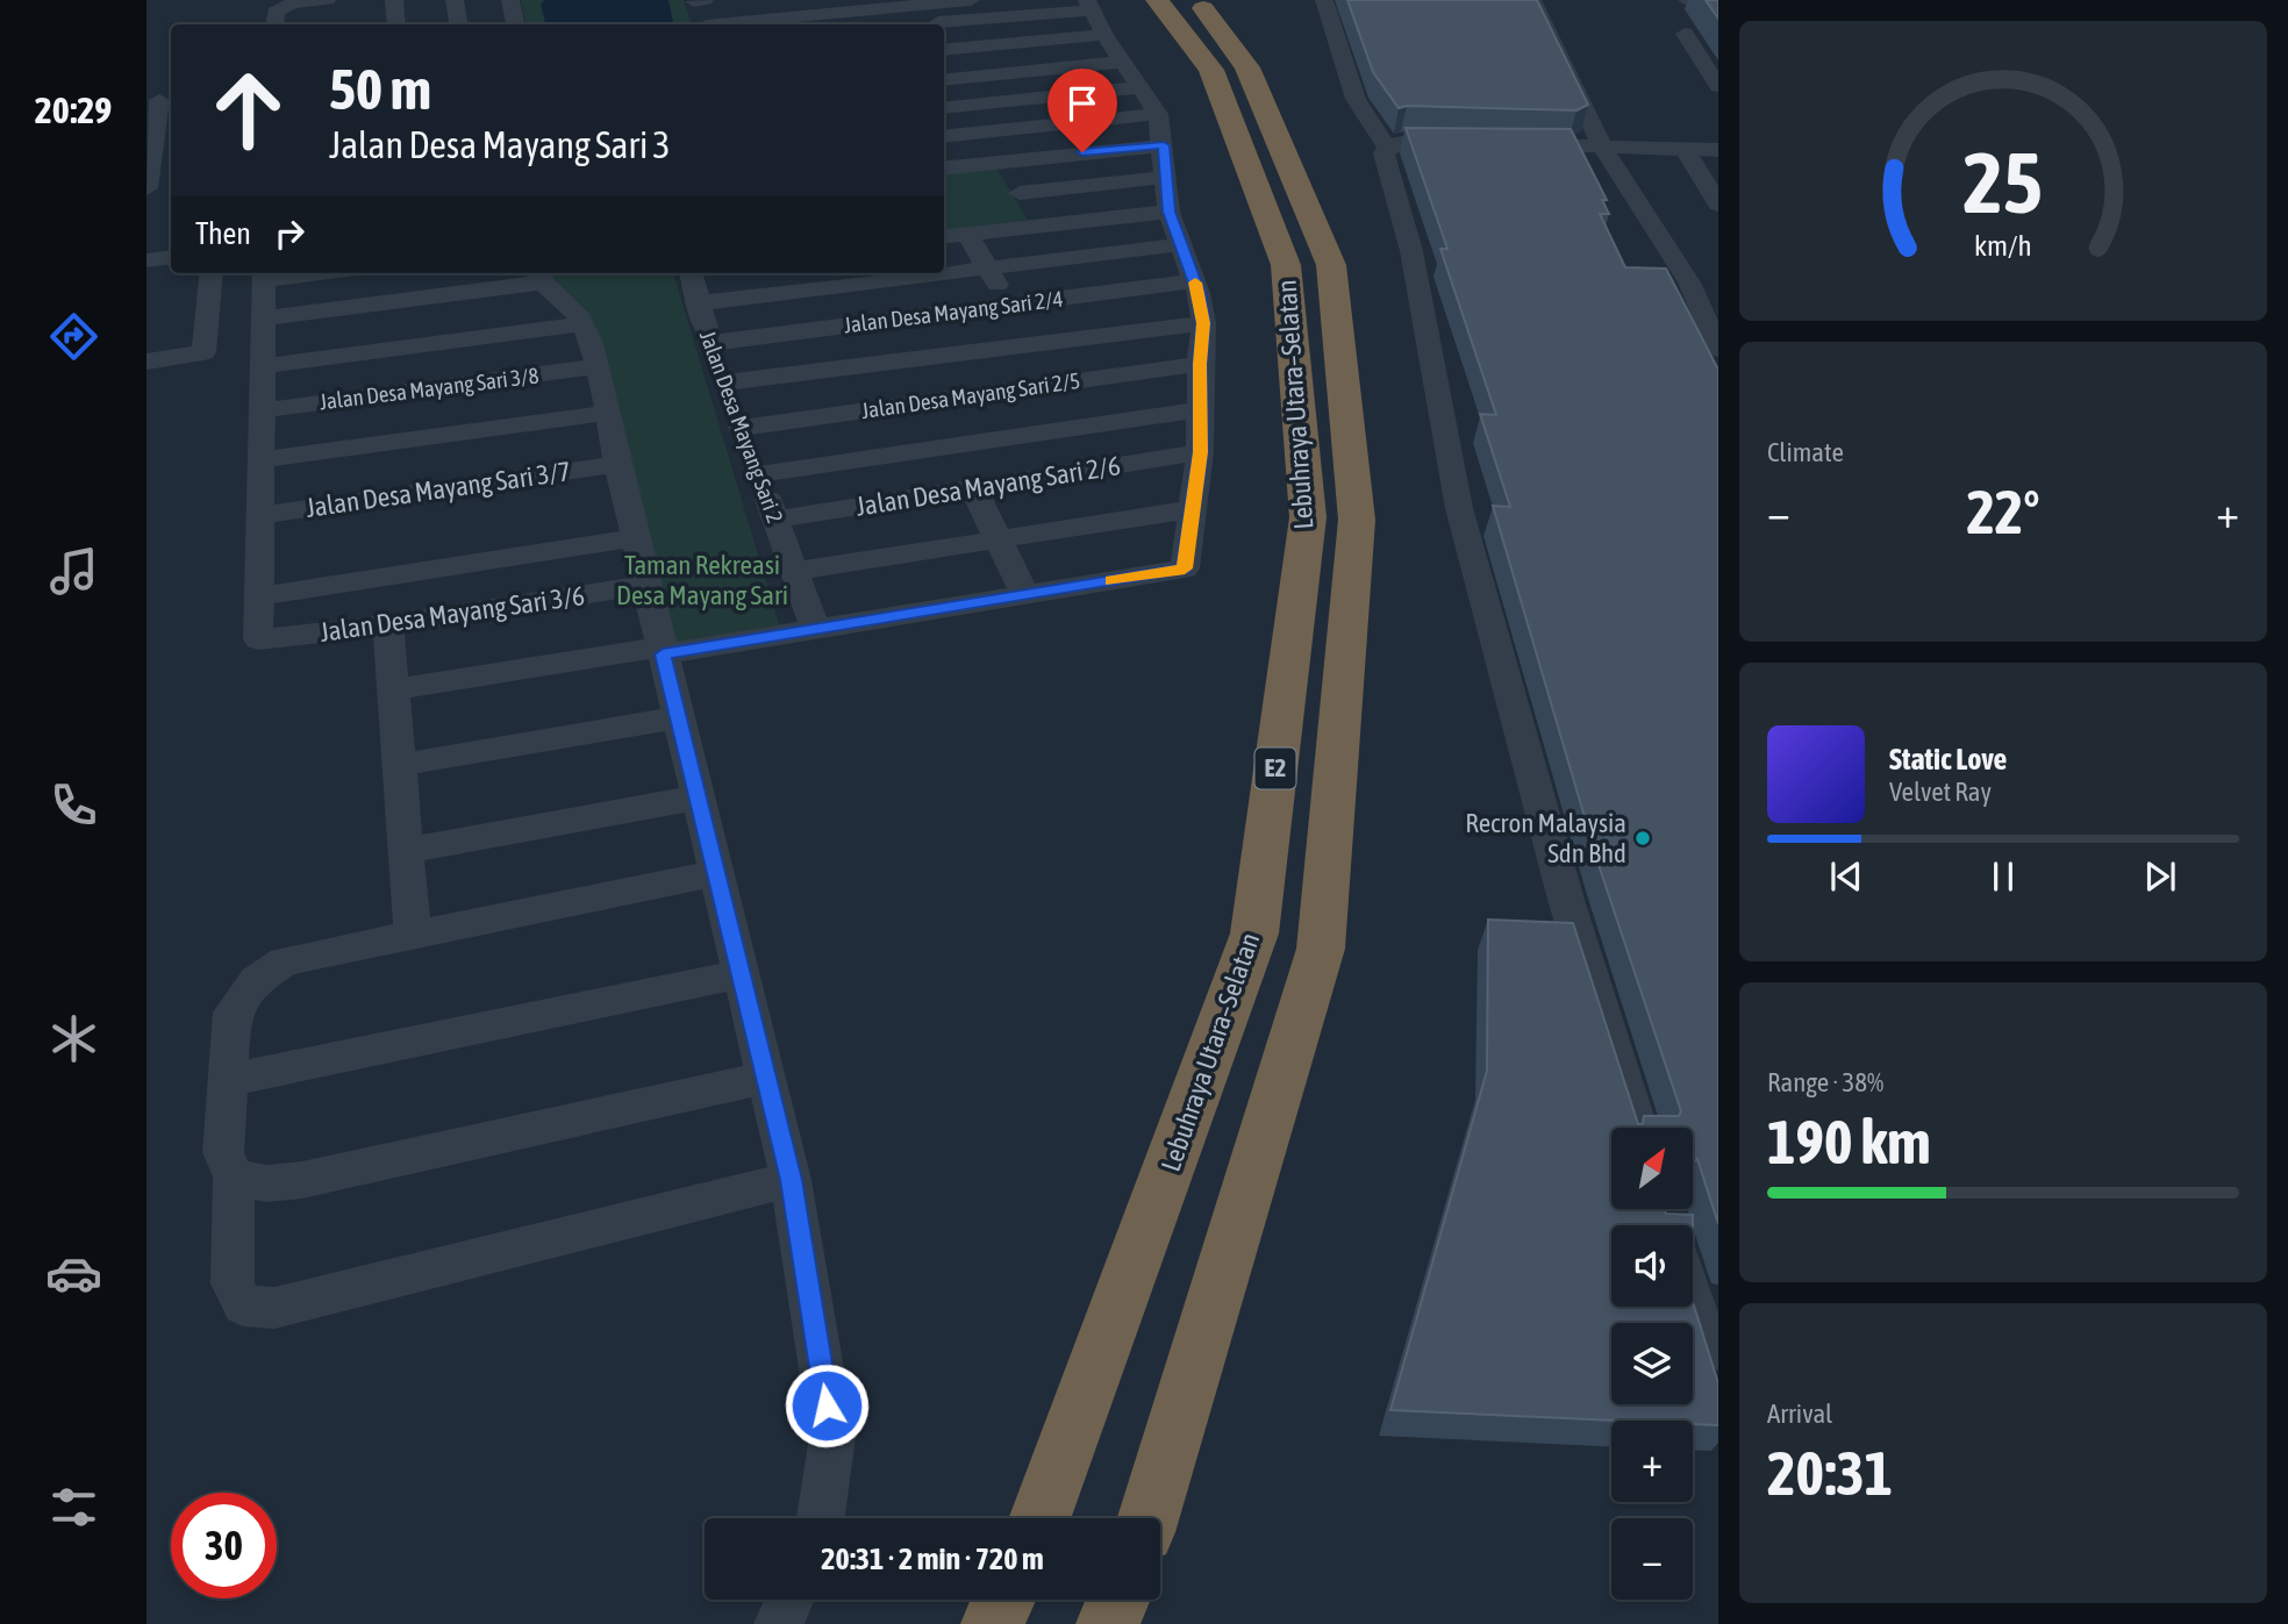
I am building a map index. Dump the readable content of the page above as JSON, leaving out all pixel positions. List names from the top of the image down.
{
  "streets": {
    "highway": ["Lebuhraya Utara–Selatan", "E2"],
    "street": [
      "Jalan Desa Mayang Sari 2/4",
      "Jalan Desa Mayang Sari 3/8",
      "Jalan Desa Mayang Sari 2/5",
      "Jalan Desa Mayang Sari 2",
      "Jalan Desa Mayang Sari 2/6",
      "Jalan Desa Mayang Sari 3/7",
      "Jalan Desa Mayang Sari 3/6"
    ]
  },
  "crossings": [
    ["Jalan Desa Mayang Sari 2/4", "Jalan Desa Mayang Sari 2"],
    ["Jalan Desa Mayang Sari 2/5", "Jalan Desa Mayang Sari 2"],
    ["Jalan Desa Mayang Sari 2", "Jalan Desa Mayang Sari 2/6"]
  ],
  "parks": ["Taman Rekreasi Desa Mayang Sari"],
  "places": ["Recron Malaysia Sdn Bhd"],
  "north": "top right",
  "page": {
    "tabs": "20:29",
    "turn": ["50 m", "Jalan Desa Mayang Sari 3"],
    "then": "Then",
    "tile": [
      "Climate",
      ["Range · 38%", "190 km"],
      ["Arrival", "20:31"]
    ],
    "heat": ["−", "22°", "+"],
    "song": ["Static Love", "Velvet Ray"],
    "map_buttons": ["+", "−"],
    "limit": "30",
    "trip": "20:31 · 2 min · 720 m",
    "gauge": ["25", "km/h"]
  }
}
